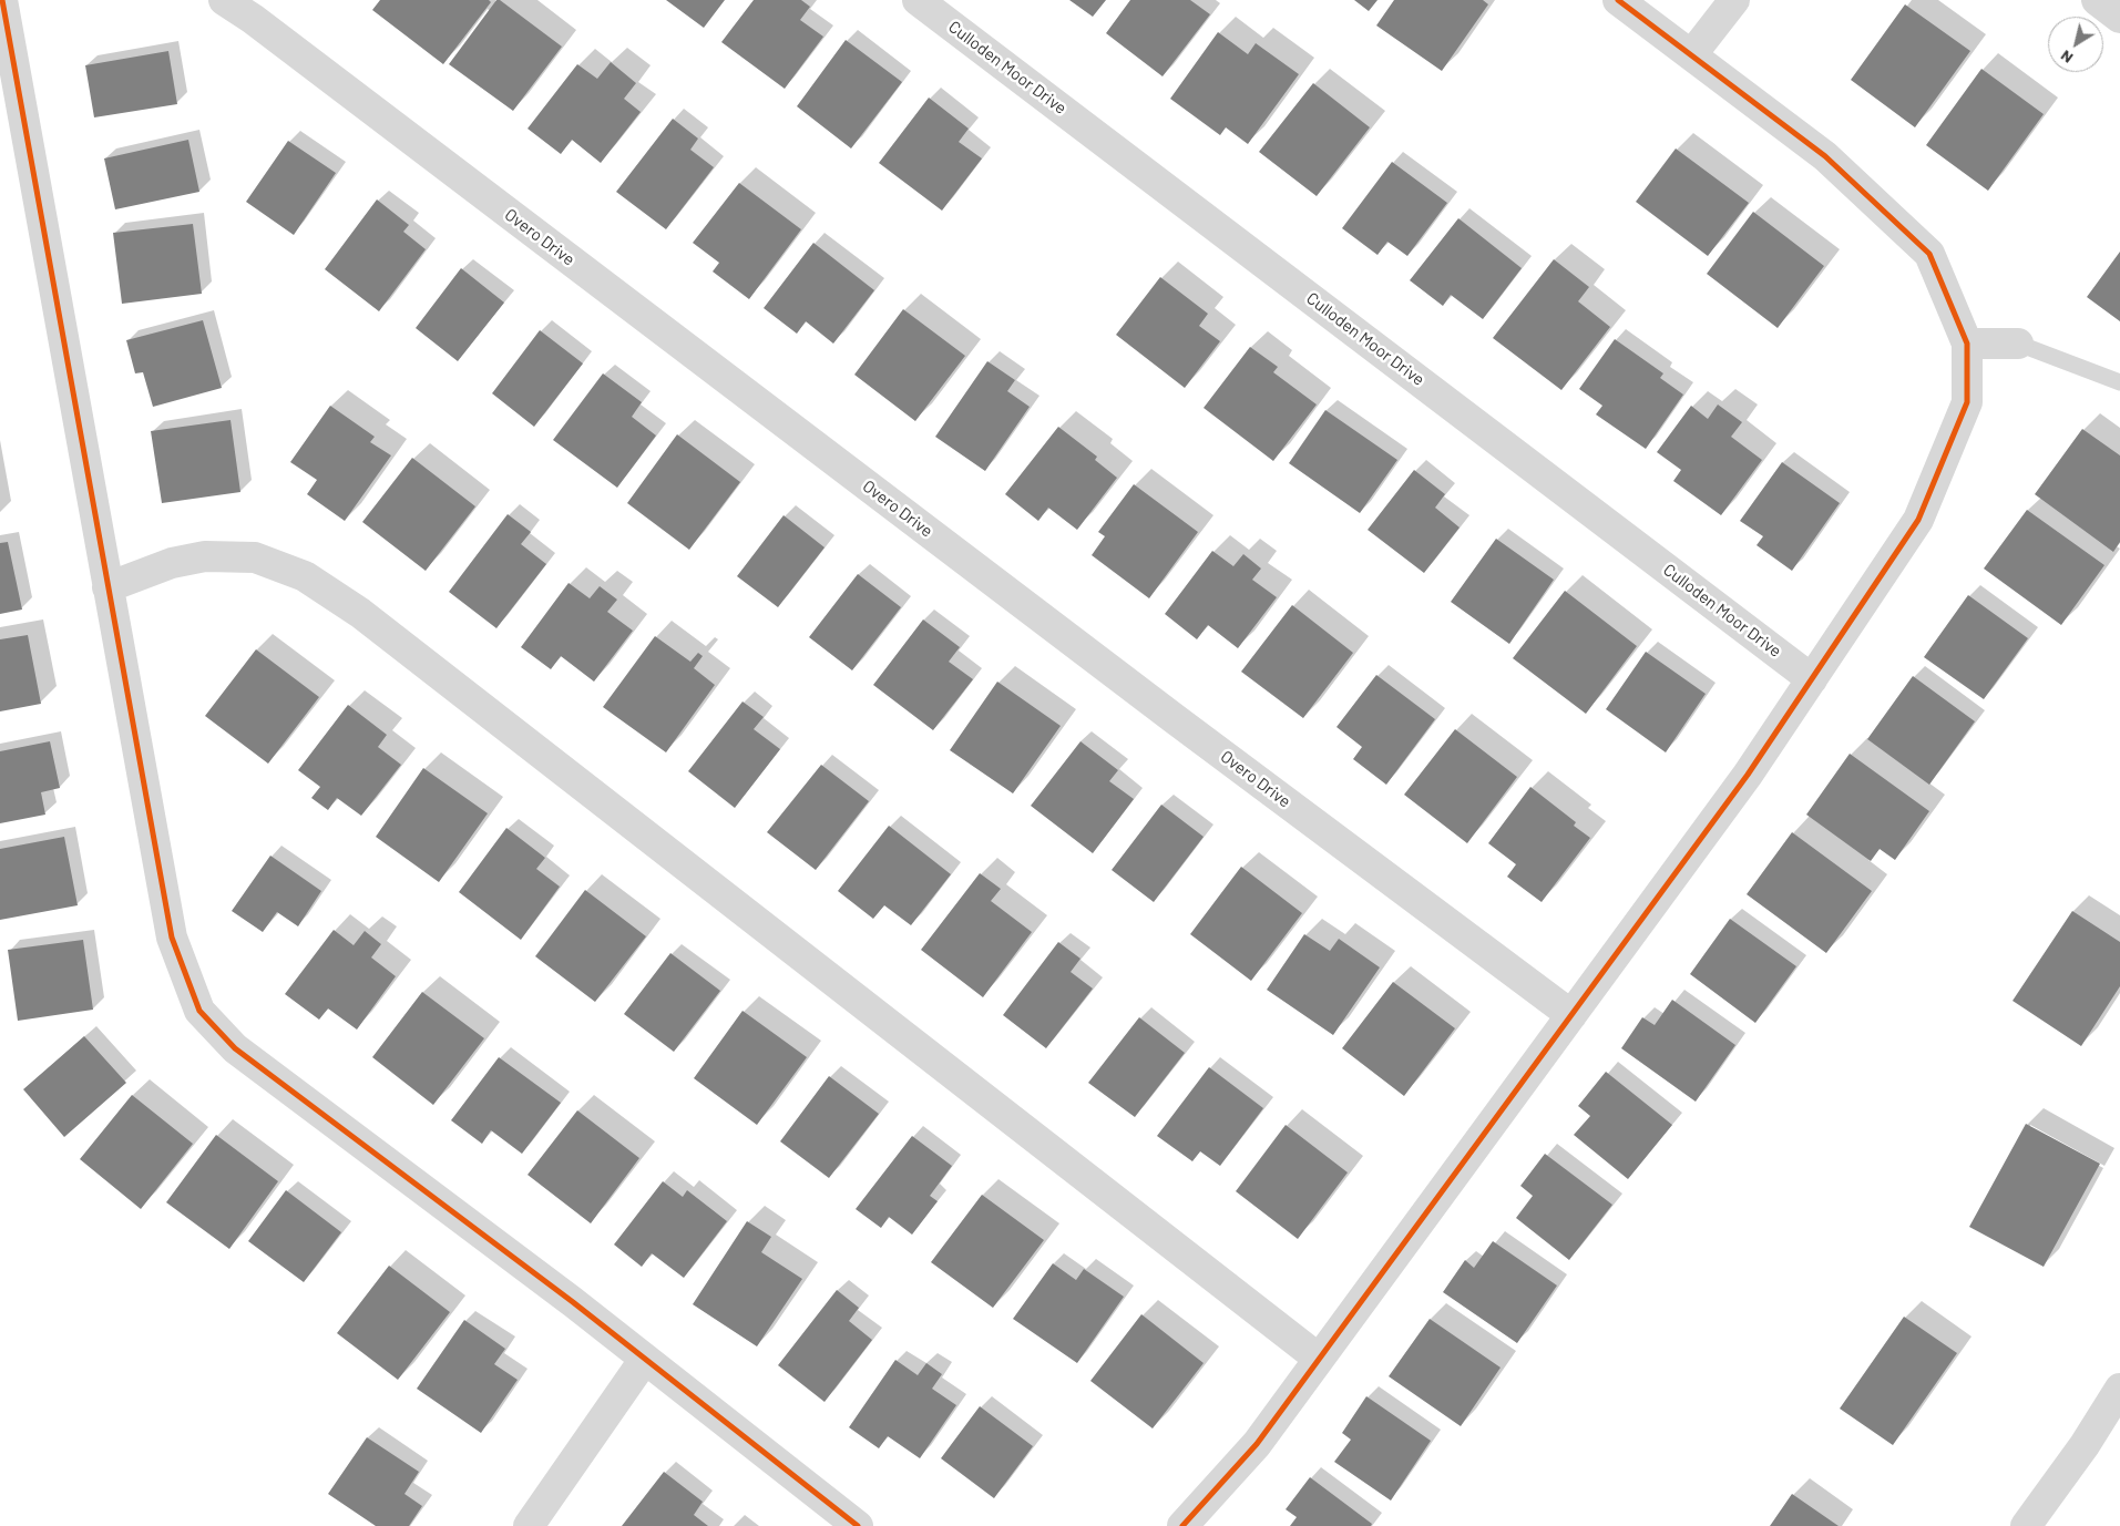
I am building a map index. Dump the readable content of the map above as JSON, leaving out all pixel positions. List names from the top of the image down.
{
  "streets": {
    "street": ["Culloden Moor Drive", "Overo Drive"]
  },
  "north": "bottom left"
}
